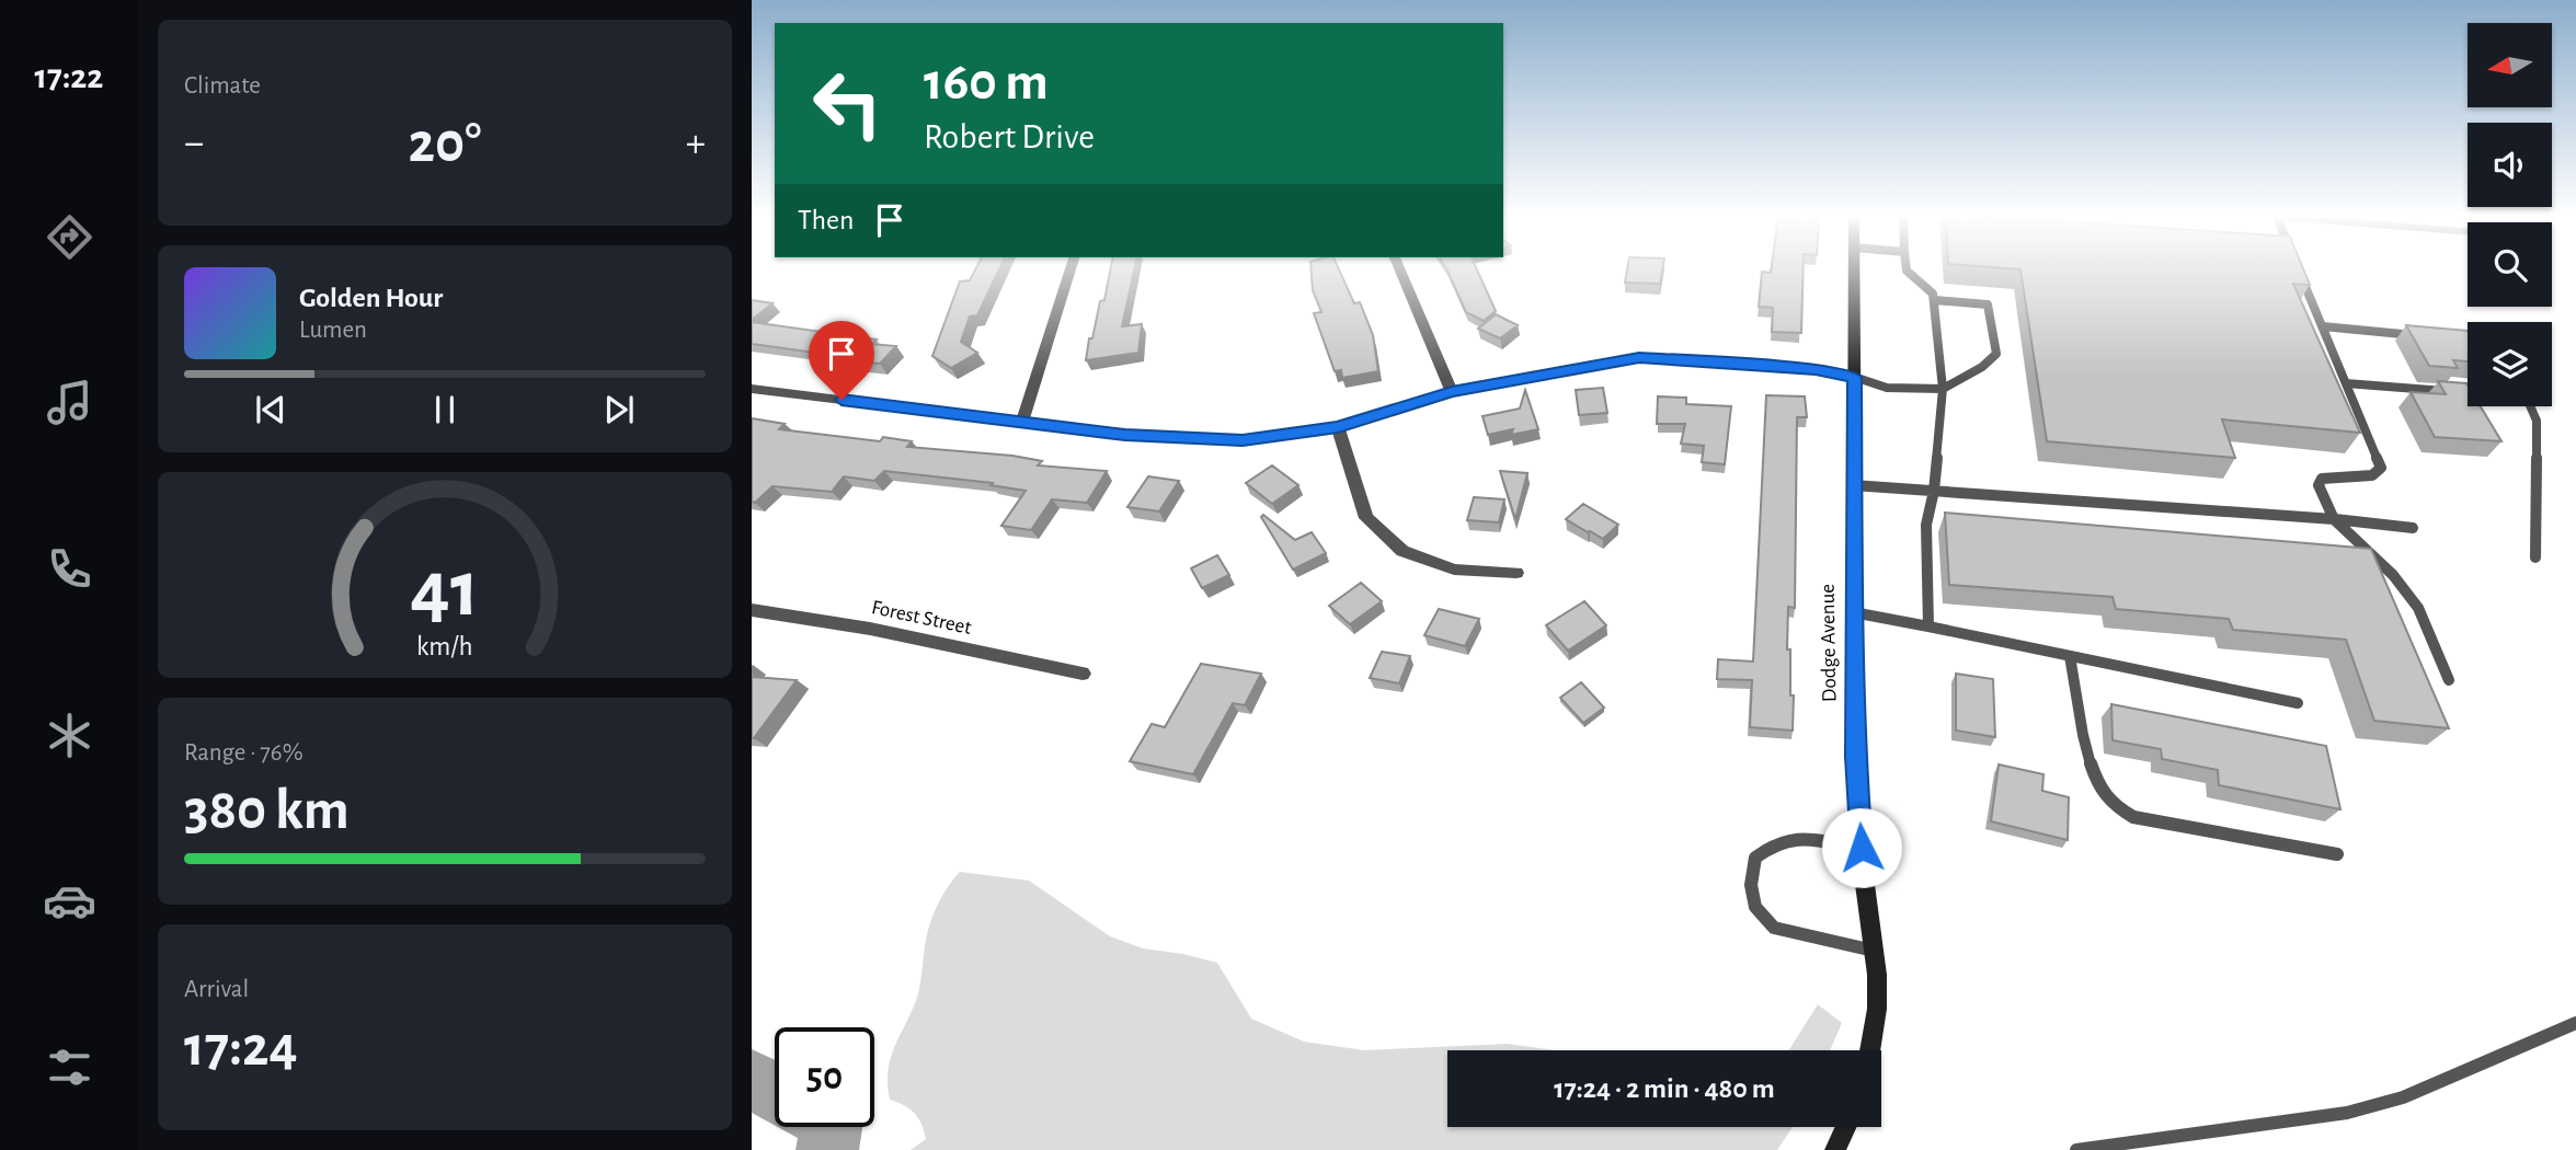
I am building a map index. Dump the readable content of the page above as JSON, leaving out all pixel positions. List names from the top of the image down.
{
  "streets": {
    "main road": ["Dodge Avenue"],
    "street": ["Forest Street"]
  },
  "north": "left",
  "page": {
    "tabs": "17:22",
    "tile": [
      "Climate",
      ["Range · 76%", "380 km"],
      ["Arrival", "17:24"]
    ],
    "turn": ["160 m", "Robert Drive"],
    "heat": ["−", "20°", "+"],
    "then": "Then",
    "song": ["Golden Hour", "Lumen"],
    "limit": "50",
    "trip": "17:24 · 2 min · 480 m",
    "gauge": ["41", "km/h"]
  }
}
